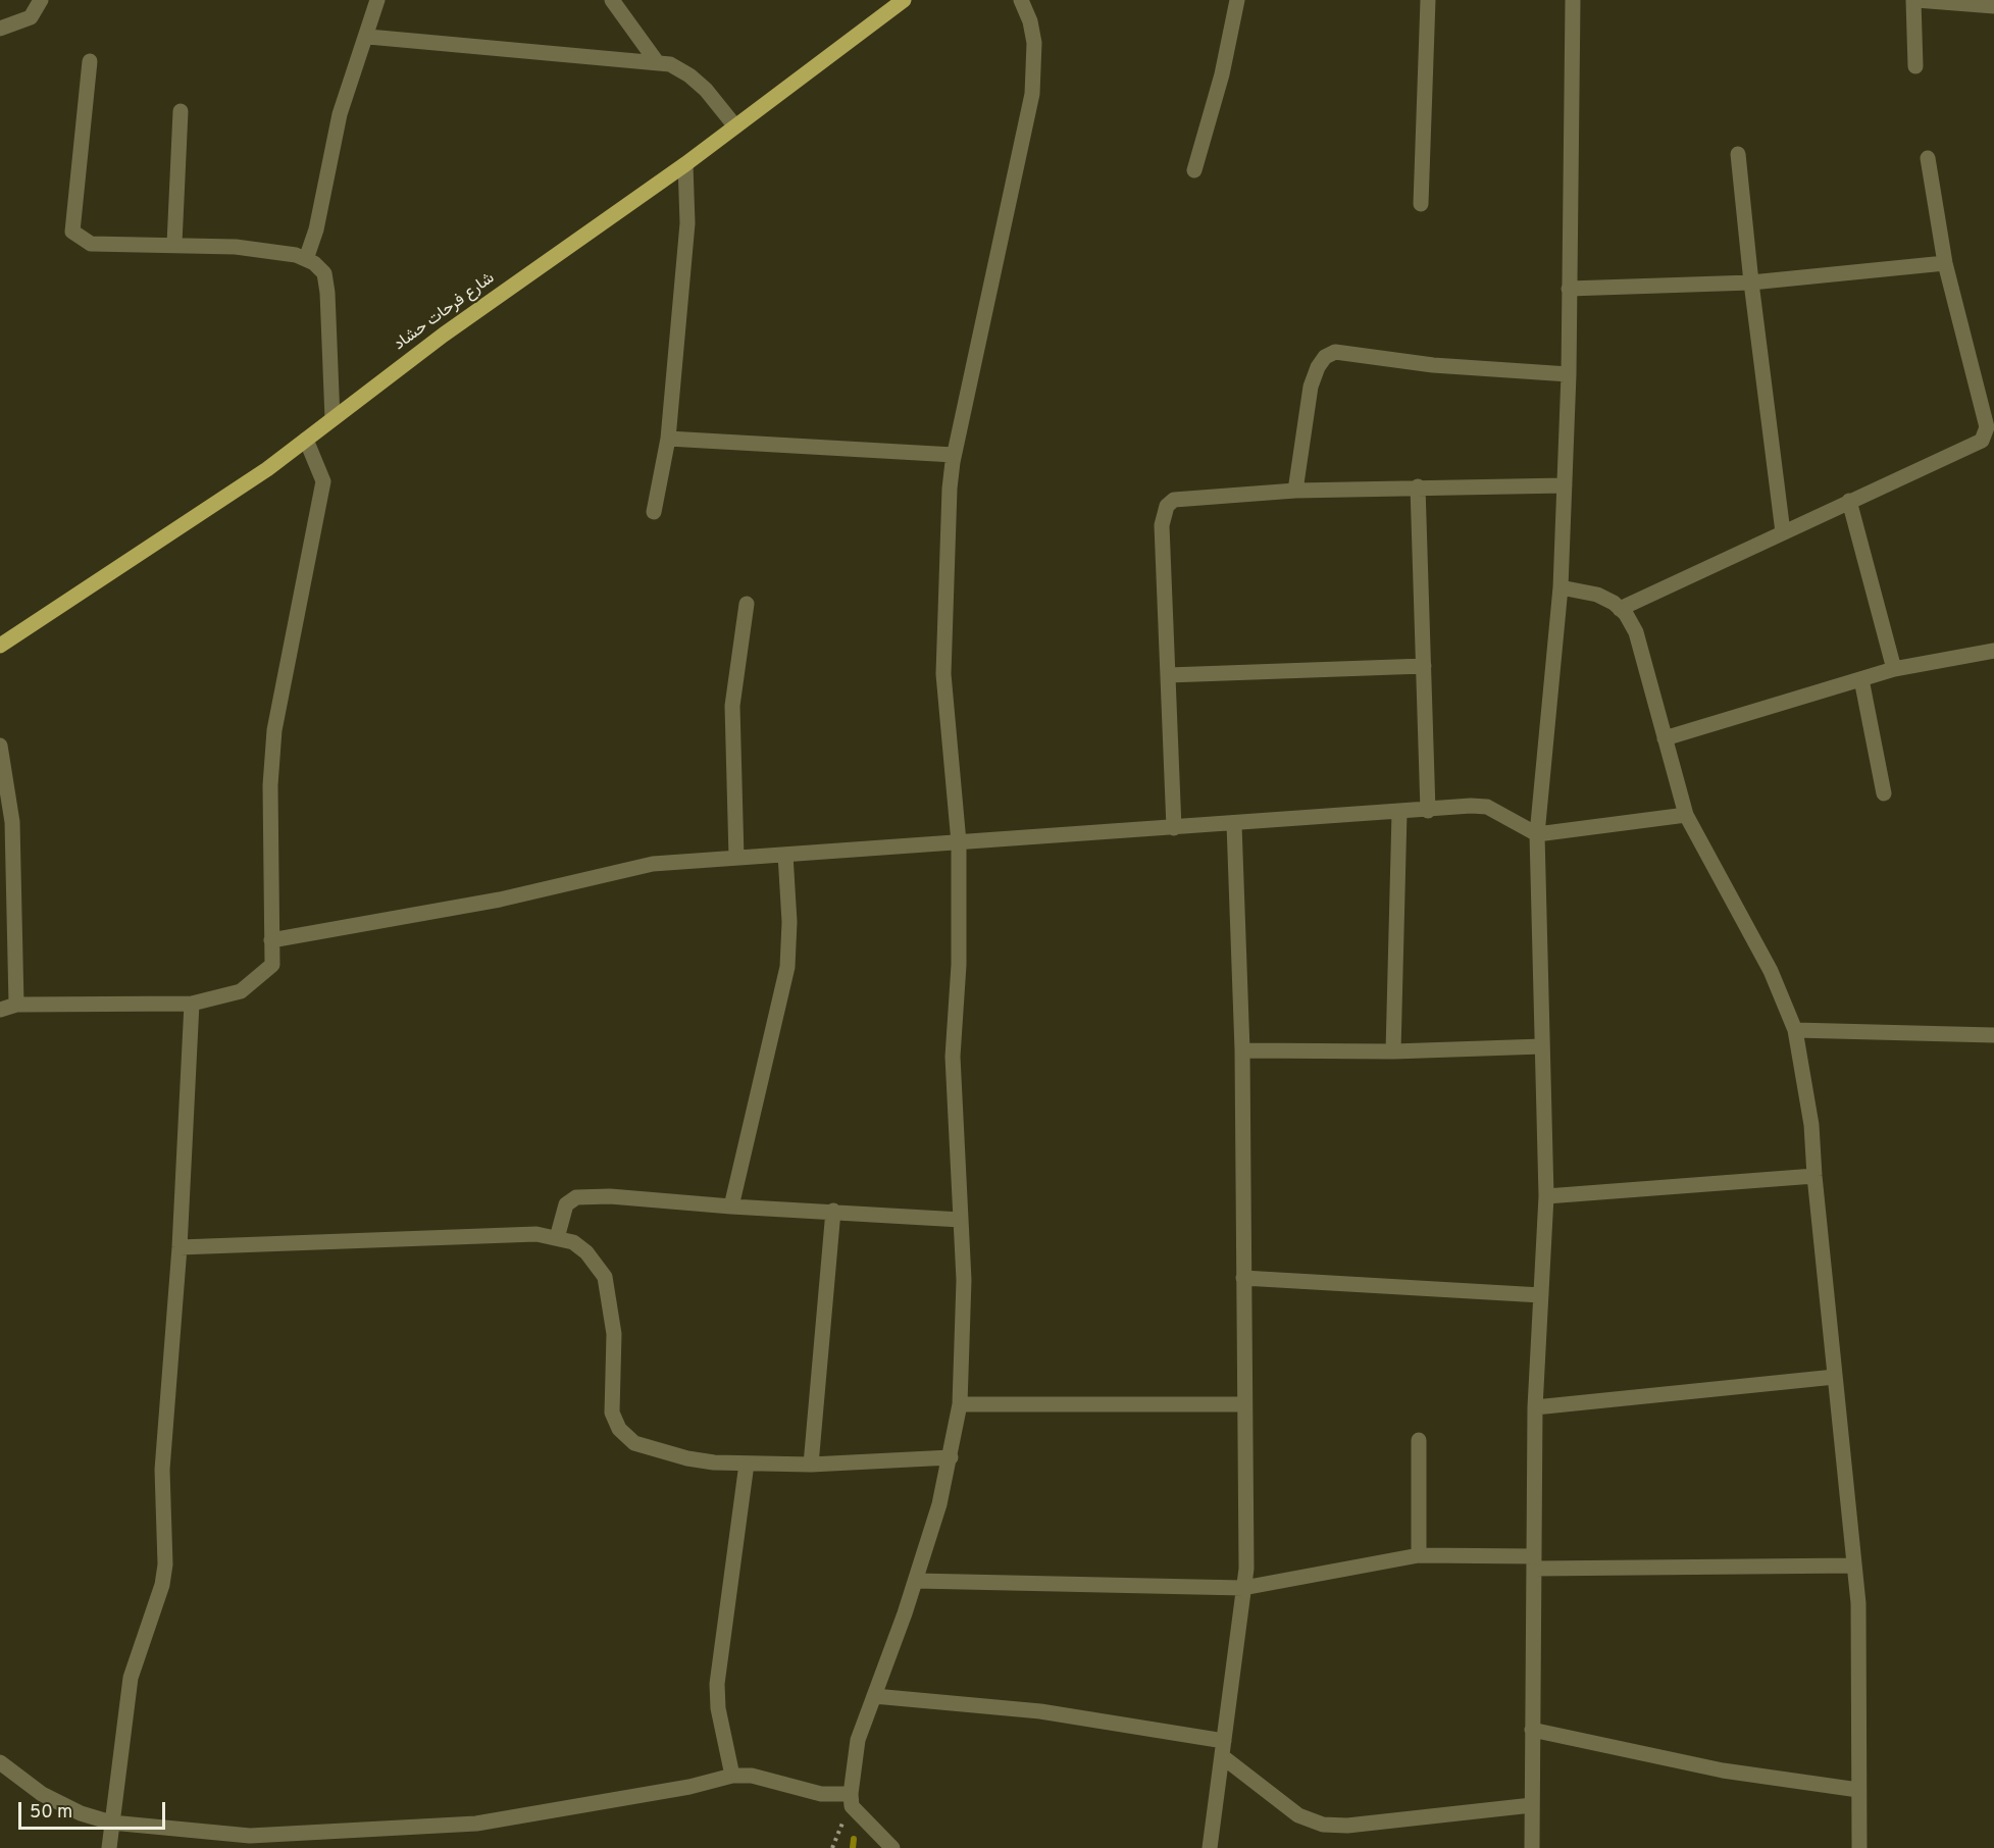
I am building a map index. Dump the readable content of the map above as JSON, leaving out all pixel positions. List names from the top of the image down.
{
  "streets": {
    "main road": ["شارع فرحات حشاد"]
  },
  "scale_bar": "50 m"
}
